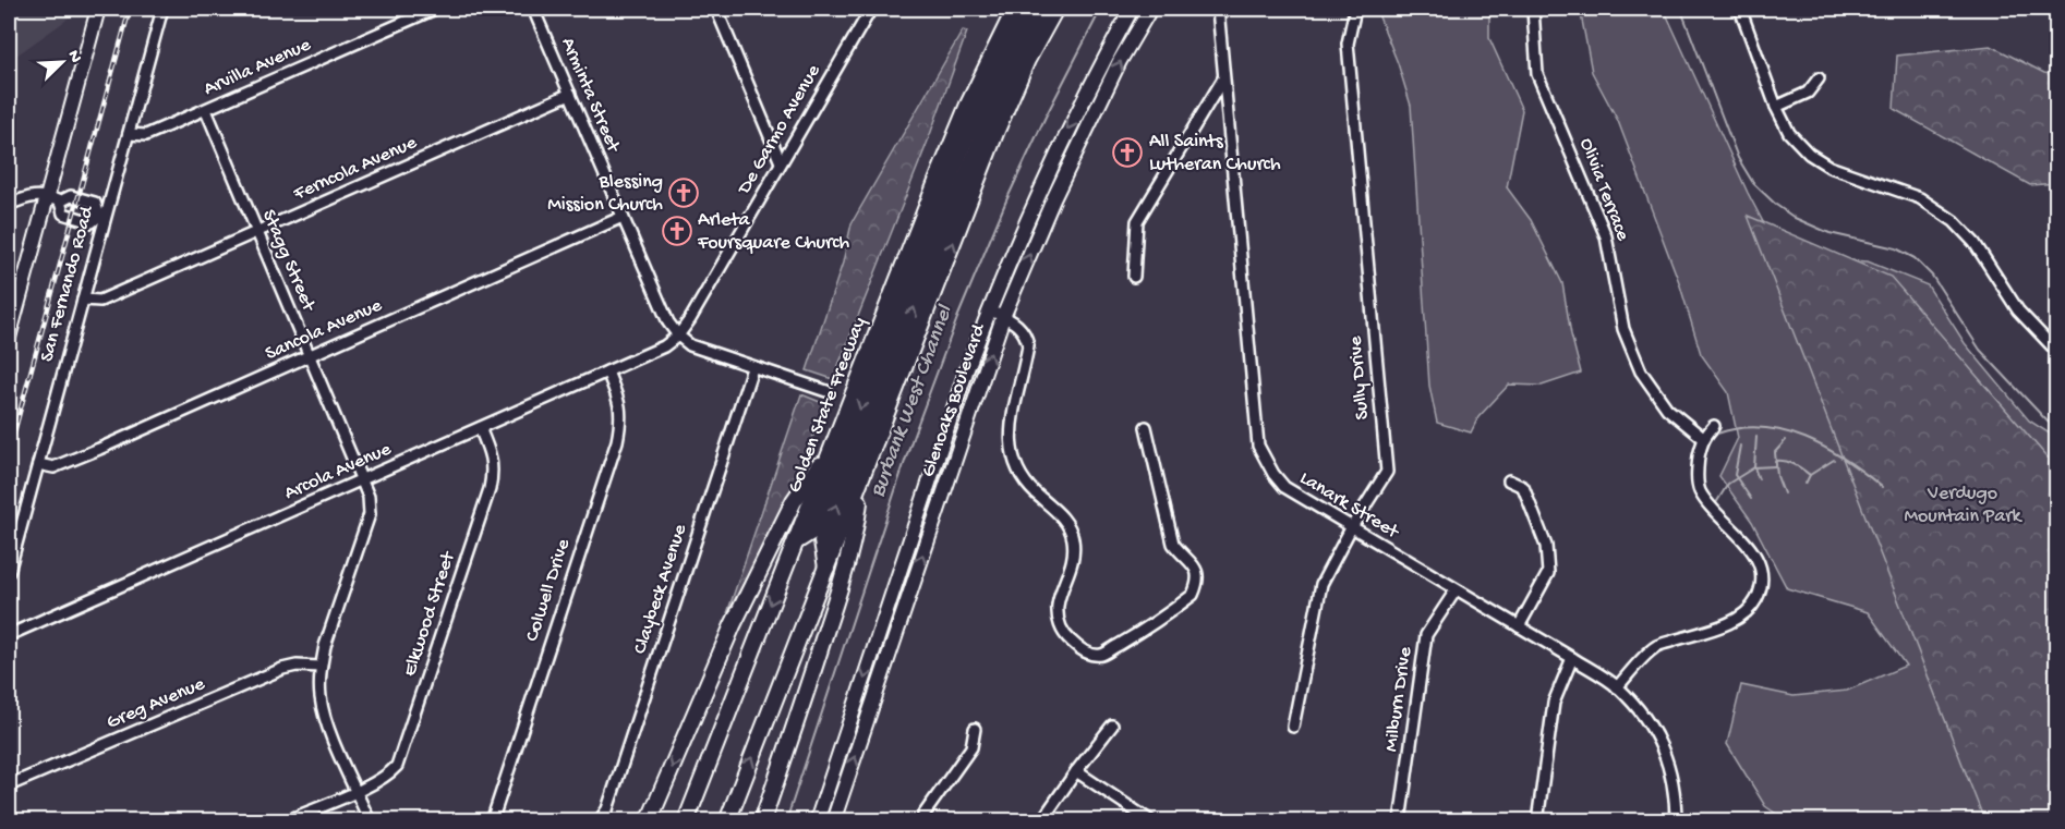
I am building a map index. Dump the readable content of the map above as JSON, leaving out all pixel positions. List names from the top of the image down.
{
  "streets": {
    "highway": ["Golden State Freeway"],
    "main road": ["Glenoaks Boulevard"],
    "street": [
      "Arvilla Avenue",
      "Arminta Street",
      "De Garmo Avenue",
      "Ferncola Avenue",
      "Olivia Terrace",
      "Stagg Street",
      "San Fernando Road",
      "Sancola Avenue",
      "Sully Drive",
      "Arcola Avenue",
      "Lanark Street",
      "Claybeck Avenue",
      "Colwell Drive",
      "Elkwood Street",
      "Milburn Drive",
      "Greg Avenue"
    ]
  },
  "crossings": [
    ["Arvilla Avenue", "Stagg Street"],
    ["Arvilla Avenue", "San Fernando Road"],
    ["Arminta Street", "De Garmo Avenue"],
    ["Arminta Street", "Ferncola Avenue"],
    ["Arminta Street", "Sancola Avenue"],
    ["Arminta Street", "Arcola Avenue"],
    ["De Garmo Avenue", "Arcola Avenue"],
    ["Ferncola Avenue", "Stagg Street"],
    ["Ferncola Avenue", "San Fernando Road"],
    ["Stagg Street", "Sancola Avenue"],
    ["Stagg Street", "Arcola Avenue"],
    ["Stagg Street", "Elkwood Street"],
    ["Stagg Street", "Greg Avenue"],
    ["San Fernando Road", "Sancola Avenue"],
    ["Sully Drive", "Lanark Street"],
    ["Arcola Avenue", "Colwell Drive"],
    ["Arcola Avenue", "Elkwood Street"],
    ["Lanark Street", "Milburn Drive"]
  ],
  "water": ["Burbank West Channel"],
  "parks": ["Verdugo Mountain Park"],
  "places": {
    "church": ["All Saints Lutheran Church", "Blessing Mission Church", "Arleta Foursquare Church"]
  },
  "north": "top right"
}
